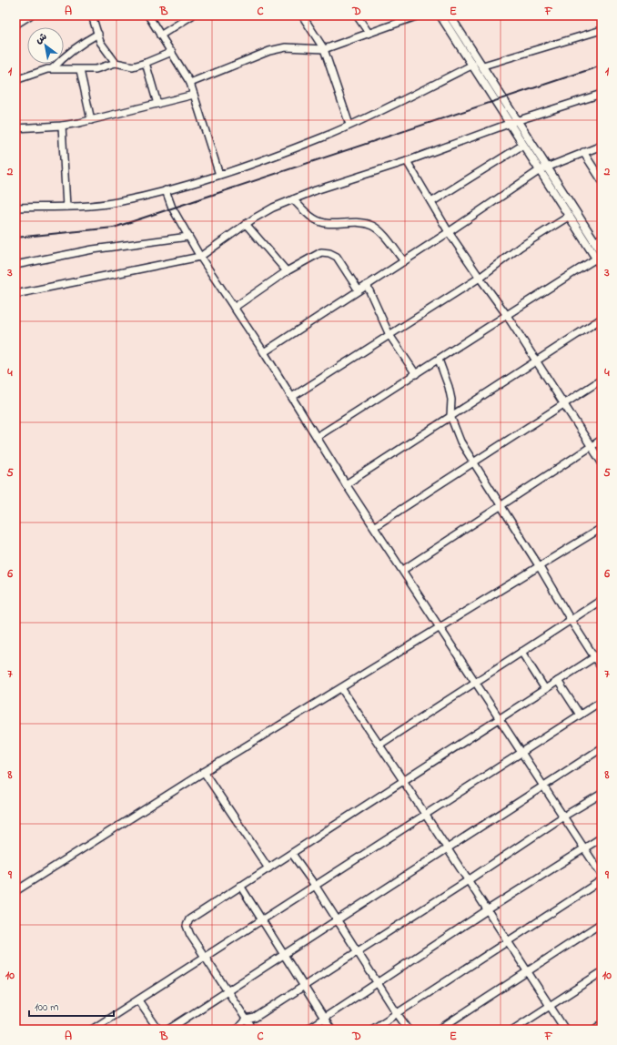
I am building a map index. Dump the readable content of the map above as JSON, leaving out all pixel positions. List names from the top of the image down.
{
  "scale_bar": "100 m",
  "north": "top left",
  "grid": {
    "columns": [
      "A",
      "B",
      "C",
      "D",
      "E",
      "F"
    ],
    "rows": [
      "1",
      "2",
      "3",
      "4",
      "5",
      "6",
      "7",
      "8",
      "9",
      "10"
    ]
  }
}
